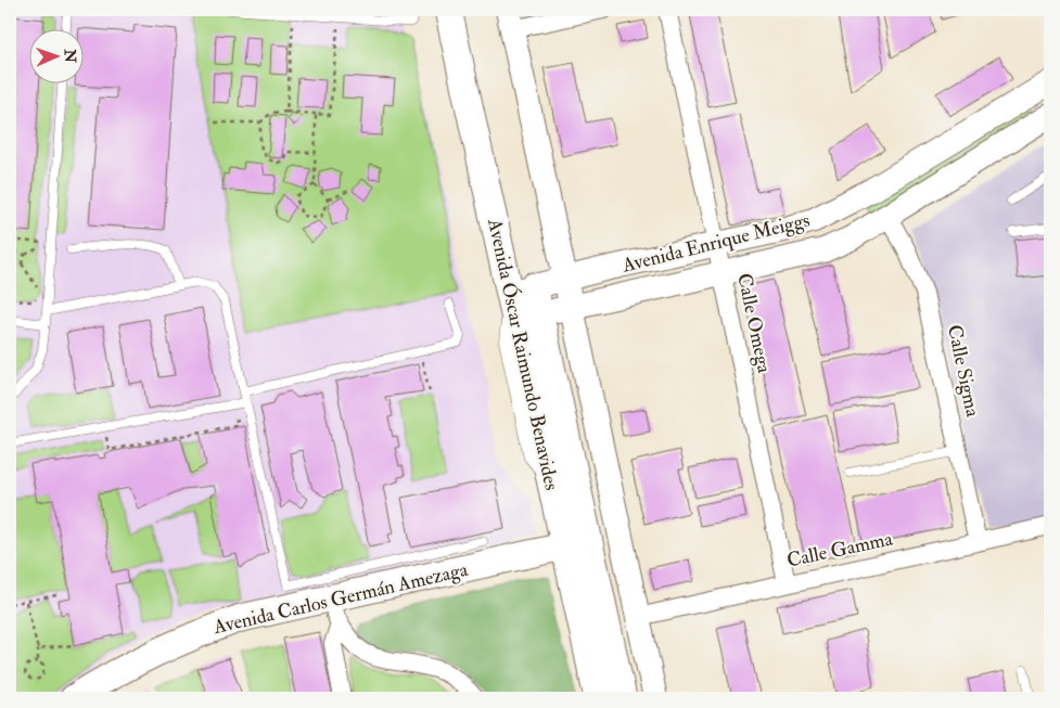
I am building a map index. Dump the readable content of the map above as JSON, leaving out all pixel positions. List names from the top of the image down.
{
  "streets": {
    "main road": ["Avenida Enrique Meiggs", "Avenida Óscar Raimundo Benavides", "Avenida Carlos Germán Amezaga"],
    "street": ["Calle Omega", "Calle Sigma", "Calle Gamma"]
  },
  "crossings": [
    ["Avenida Enrique Meiggs", "Calle Omega"],
    ["Avenida Enrique Meiggs", "Avenida Óscar Raimundo Benavides"],
    ["Avenida Enrique Meiggs", "Calle Sigma"],
    ["Calle Omega", "Calle Gamma"],
    ["Avenida Óscar Raimundo Benavides", "Avenida Carlos Germán Amezaga"],
    ["Calle Sigma", "Calle Gamma"]
  ],
  "north": "right"
}
